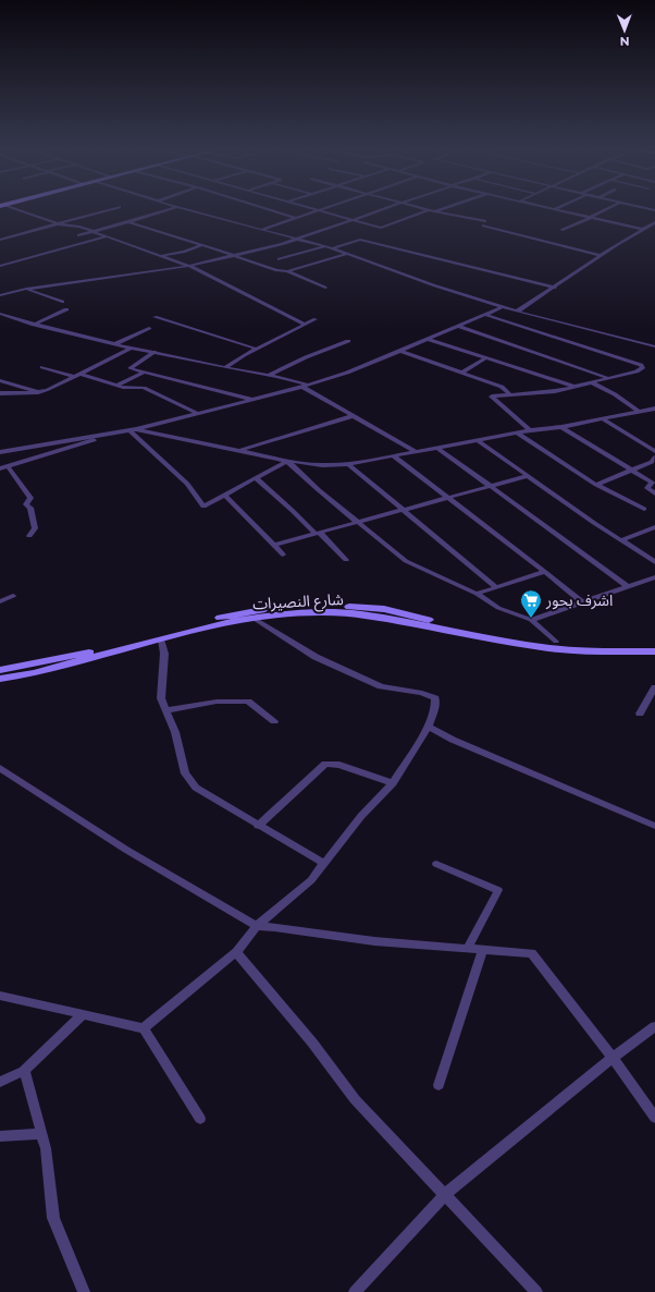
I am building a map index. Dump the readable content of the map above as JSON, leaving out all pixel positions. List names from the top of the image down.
{
  "streets": {
    "main road": ["شارع النصيرات"]
  },
  "places": {
    "supermarket": ["اشرف بحور"]
  },
  "north": "bottom"
}
